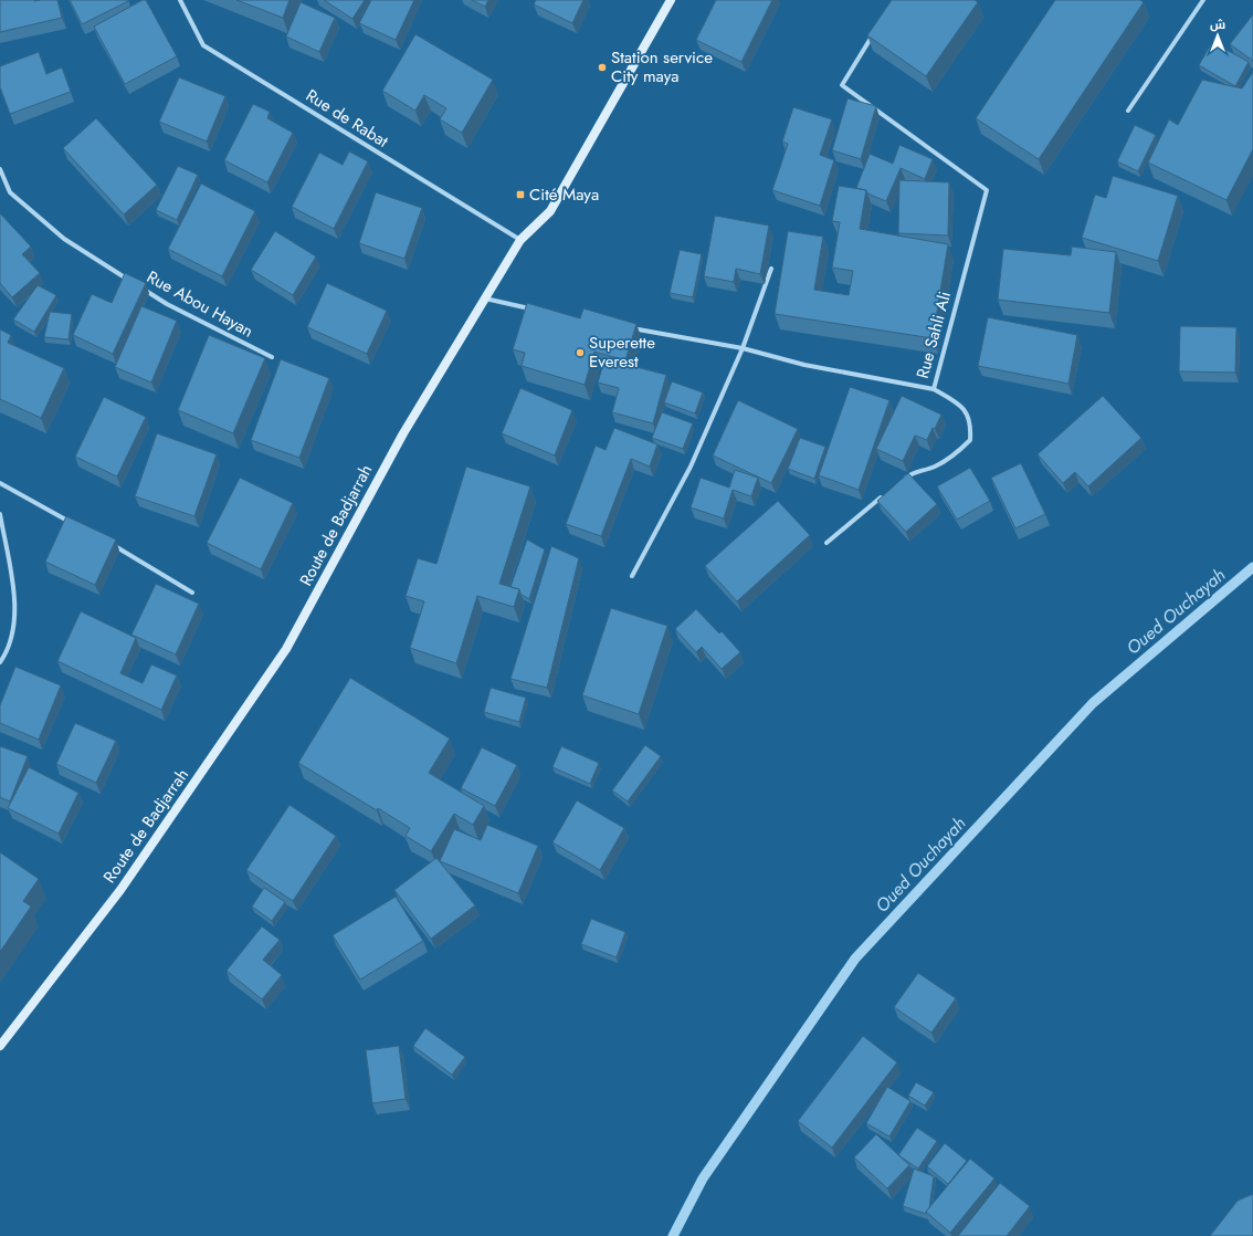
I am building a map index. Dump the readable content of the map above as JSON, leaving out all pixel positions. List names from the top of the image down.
{
  "streets": {
    "main road": ["Route de Badjarrah"],
    "street": ["Rue de Rabat", "Rue Abou Hayan", "Rue Sahli Ali"]
  },
  "crossings": [
    ["Rue de Rabat", "Route de Badjarrah"]
  ],
  "water": ["Oued Ouchayah"],
  "places": {
    "other": ["Station service City maya", "Superette Everest"],
    "transit": ["Cité Maya"]
  },
  "north": "top"
}
